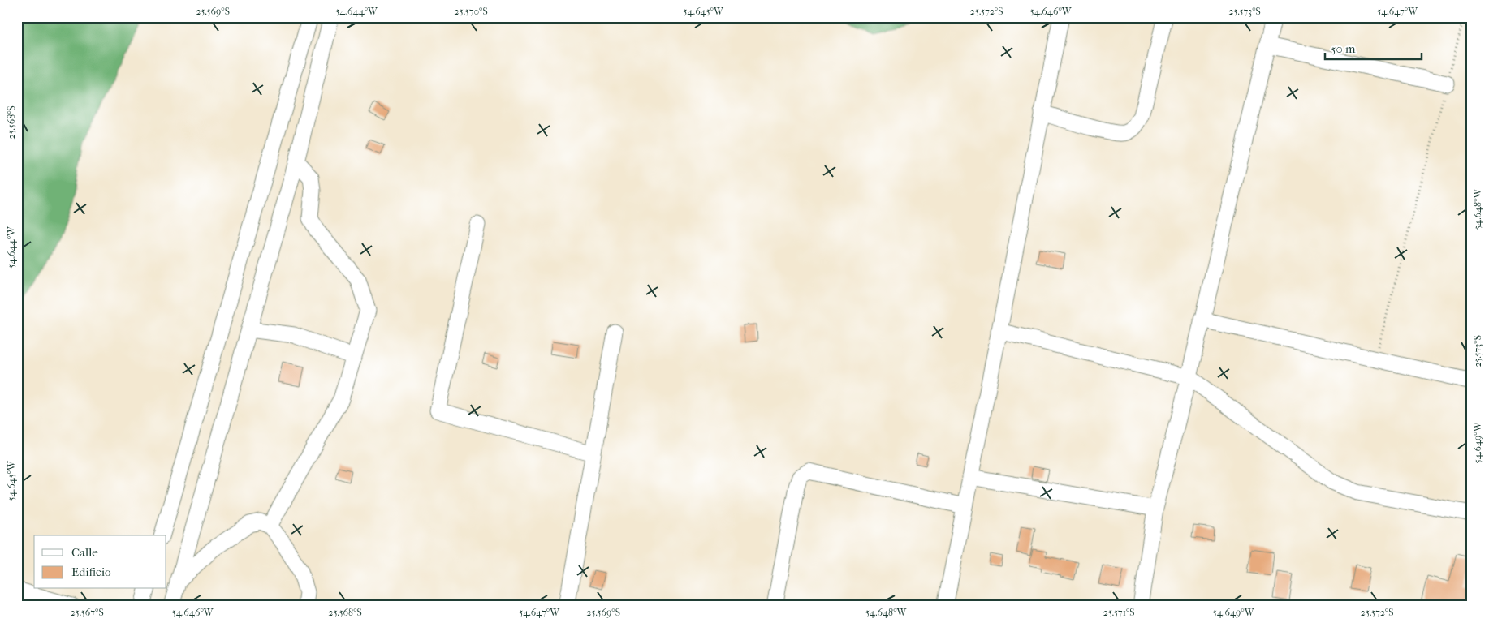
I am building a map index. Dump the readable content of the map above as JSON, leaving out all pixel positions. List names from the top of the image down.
{
  "legend": ["Calle", "Edificio"],
  "scale_bar": "50 m",
  "coordinates": [
    "25.569°S",
    "54.644°W",
    "25.570°S",
    "54.645°W",
    "25.572°S",
    "54.646°W",
    "25.573°S",
    "54.647°W",
    "25.568°S",
    "54.648°W",
    "54.649°W",
    "25.567°S",
    "25.571°S"
  ]
}
